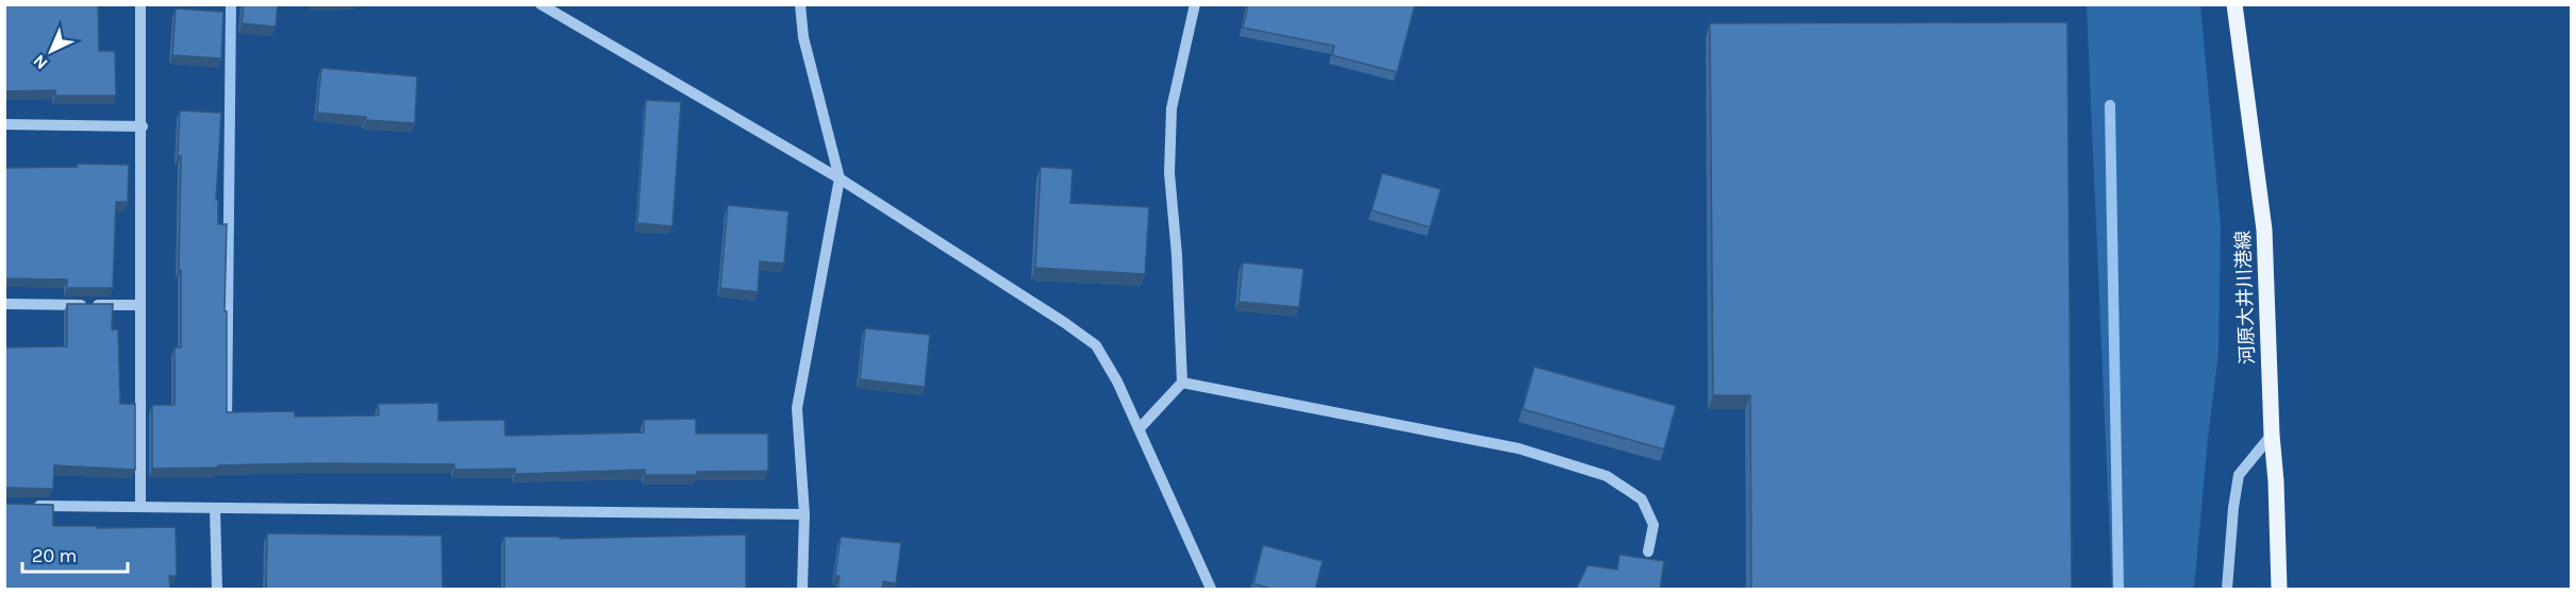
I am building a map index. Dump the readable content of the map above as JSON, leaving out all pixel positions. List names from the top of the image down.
{
  "streets": {
    "main road": ["河原大井川港線"]
  },
  "scale_bar": "20 m",
  "north": "bottom left"
}
